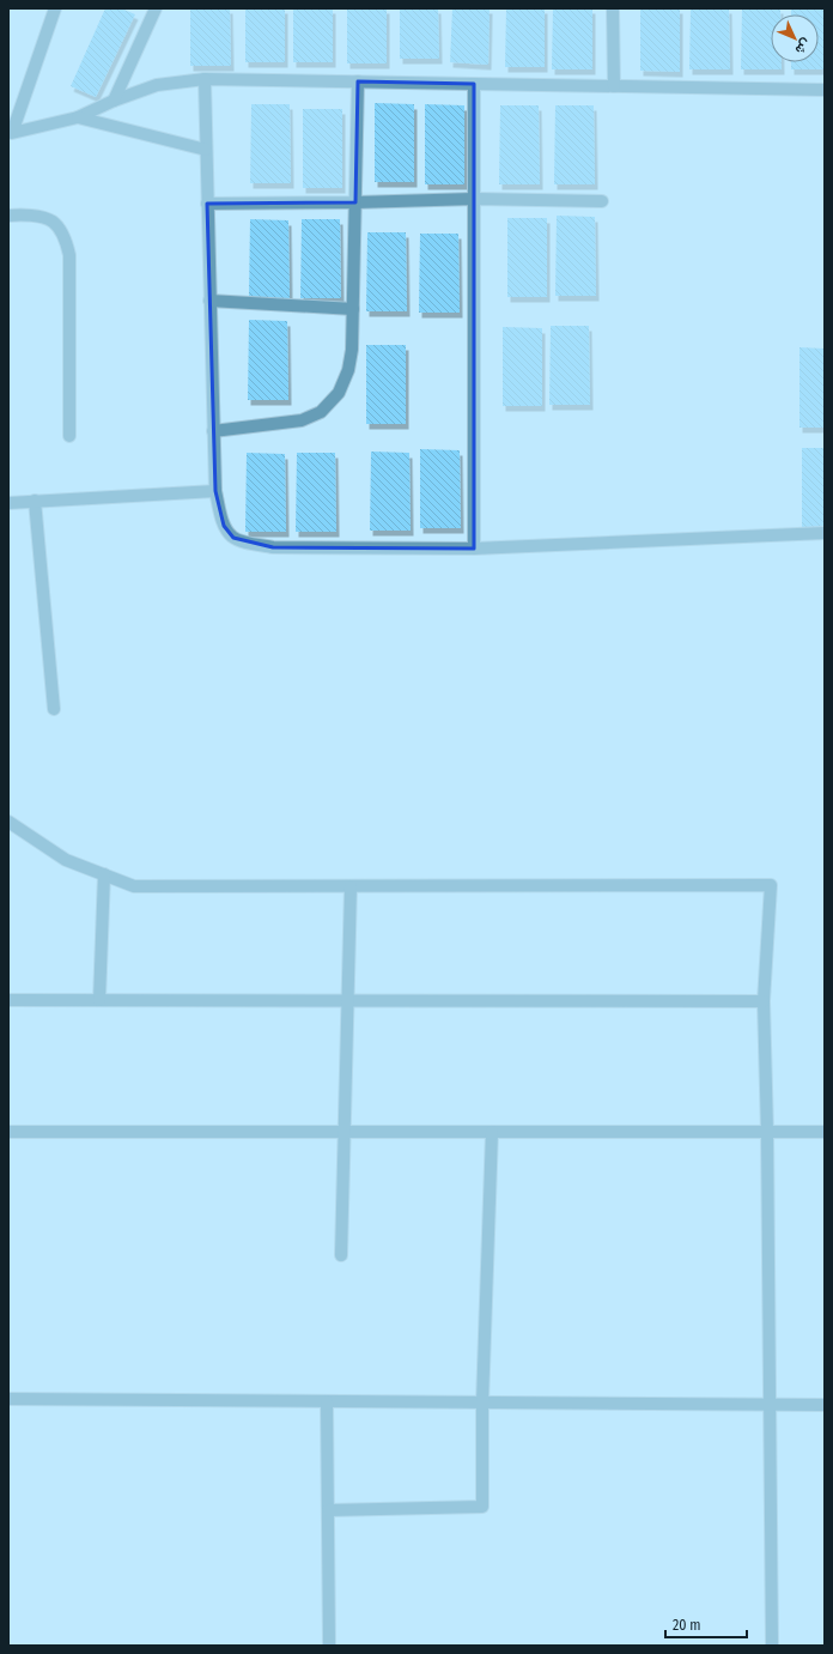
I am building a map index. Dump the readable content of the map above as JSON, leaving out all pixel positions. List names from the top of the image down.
{
  "scale_bar": "20 m",
  "north": "bottom right"
}
